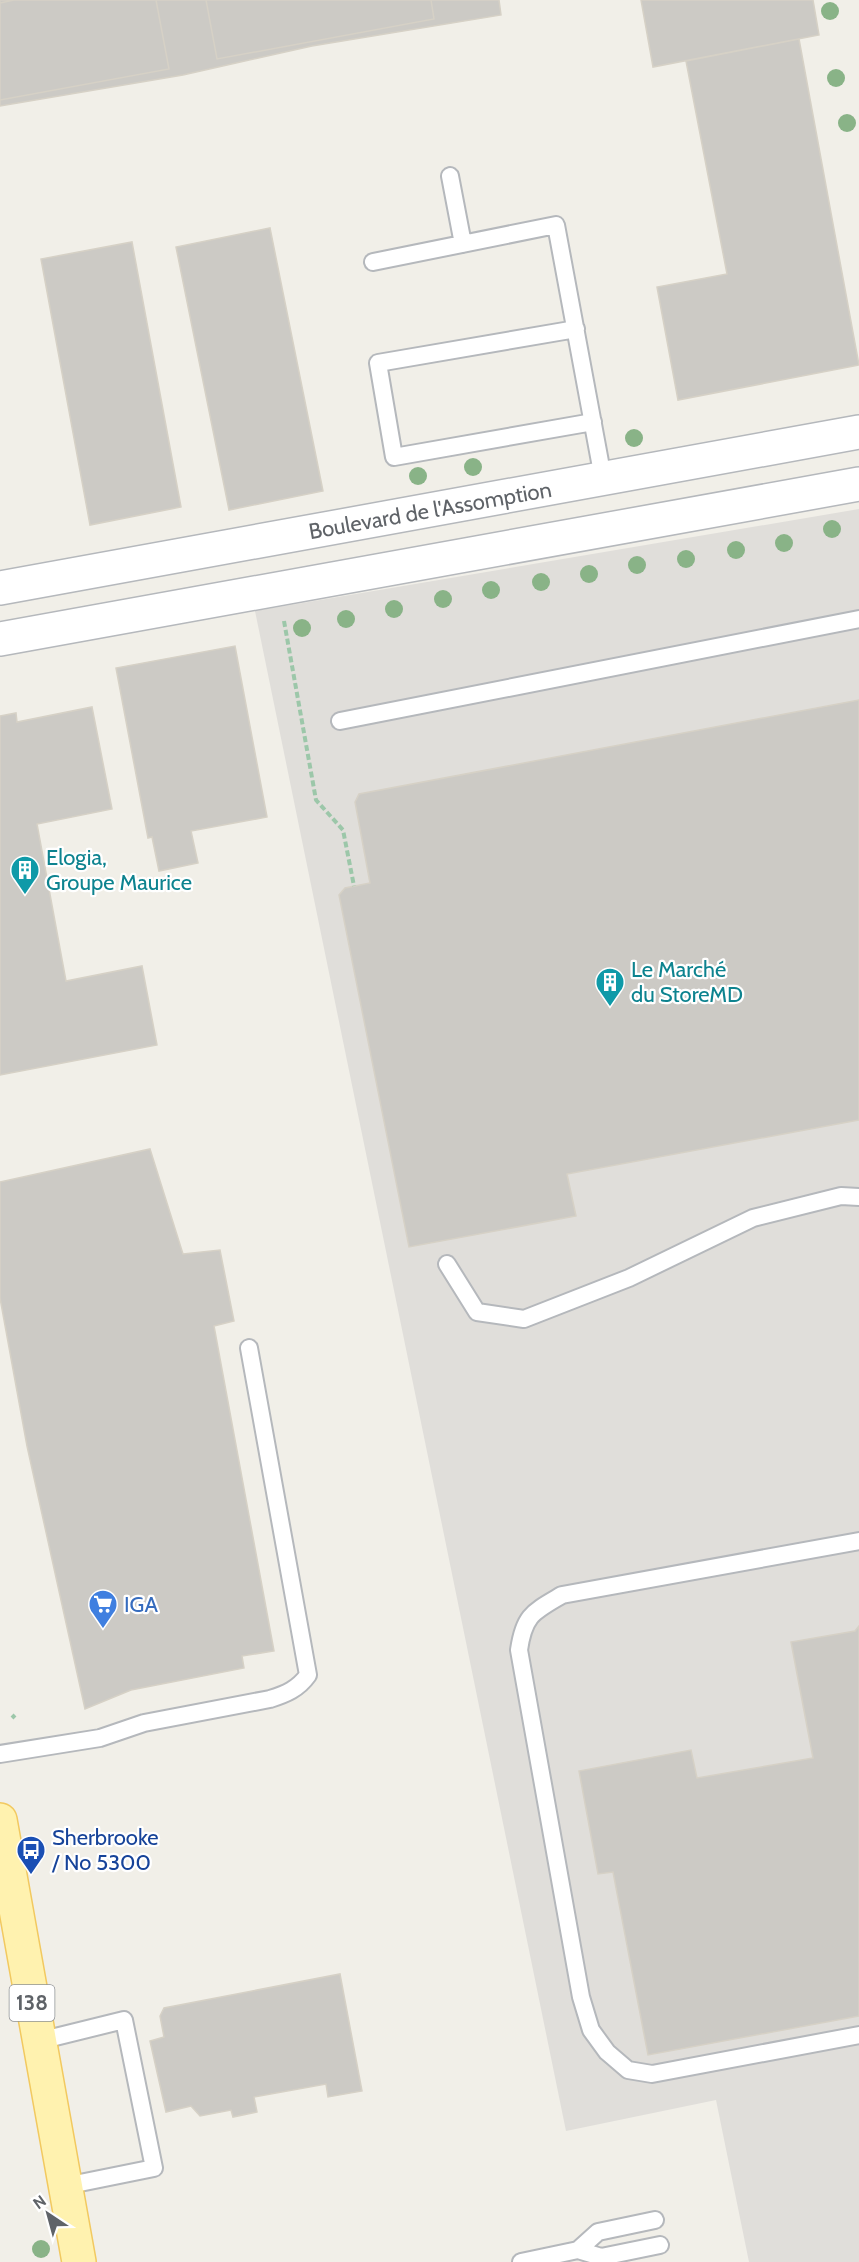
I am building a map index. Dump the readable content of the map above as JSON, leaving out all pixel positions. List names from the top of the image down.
{
  "streets": {
    "main road": ["138"],
    "street": ["Boulevard de l'Assomption"]
  },
  "places": {
    "building": ["Elogia, Groupe Maurice", "Le Marché du StoreMD"],
    "supermarket": ["IGA"],
    "bus stop": ["Sherbrooke / No 5300"]
  },
  "north": "top left"
}
